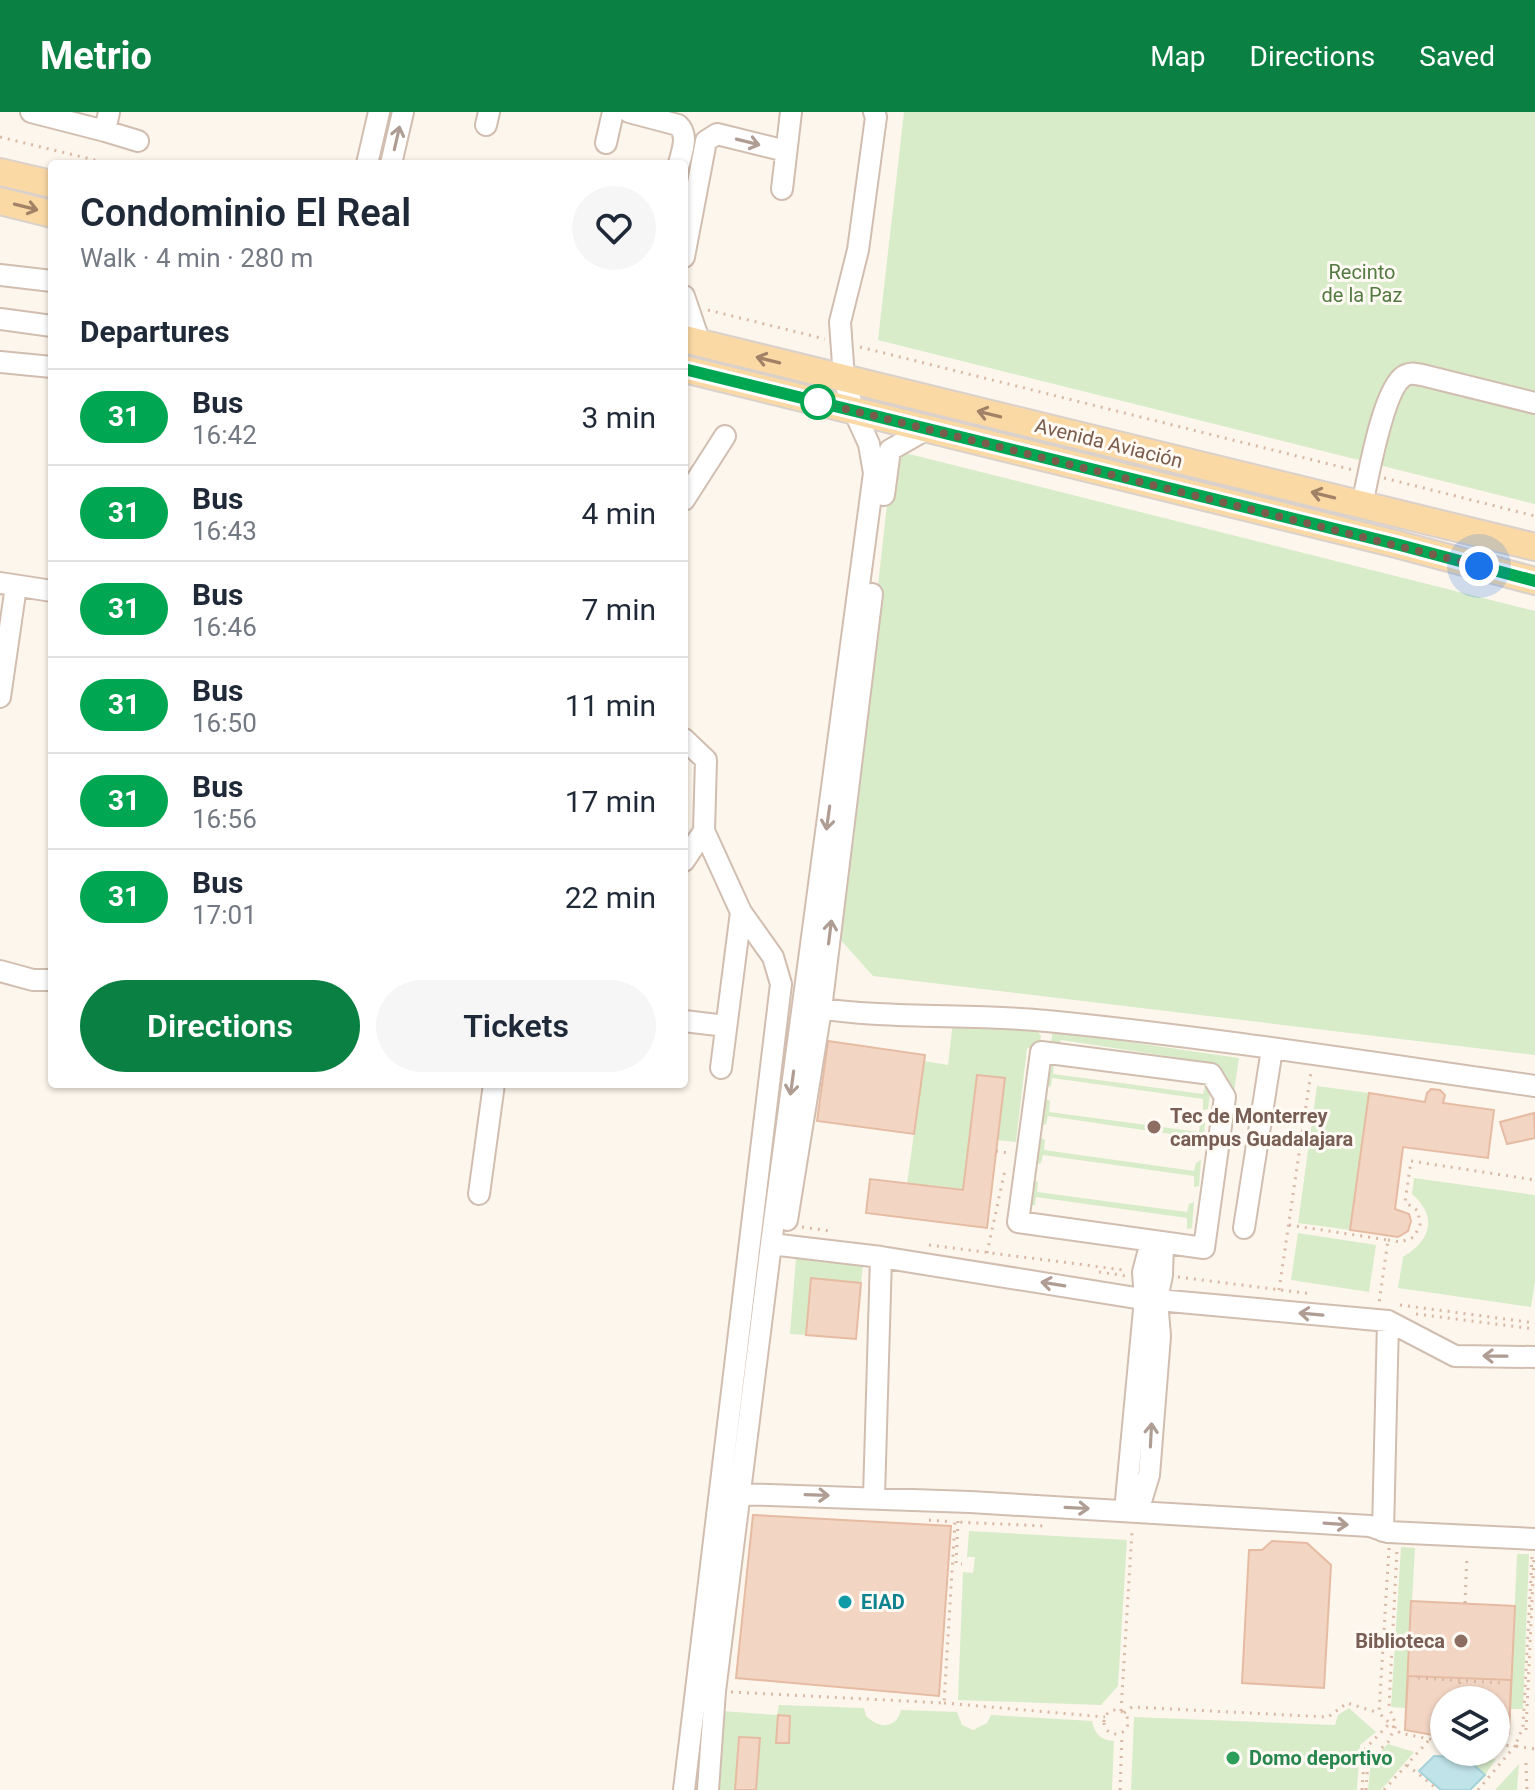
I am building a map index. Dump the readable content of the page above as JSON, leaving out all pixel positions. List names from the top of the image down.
{
  "streets": {
    "main road": ["Avenida Aviación"]
  },
  "parks": ["Recinto de la Paz"],
  "places": [
    "Tec de Monterrey campus Guadalajara",
    "EIAD",
    "Biblioteca",
    "Domo deportivo"
  ],
  "lines": ["bus line 31"],
  "page": {
    "header": "Metrio",
    "nav": ["Map", "Directions", "Saved"],
    "heading": [
      ["Condominio El Real", "Walk · 4 min · 280 m"],
      "Departures"
    ],
    "list": [
      {
        "mark": "31",
        "name": "Bus",
        "note": "16:42",
        "value": "3 min"
      },
      {
        "mark": "31",
        "name": "Bus",
        "note": "16:43",
        "value": "4 min"
      },
      {
        "mark": "31",
        "name": "Bus",
        "note": "16:46",
        "value": "7 min"
      },
      {
        "mark": "31",
        "name": "Bus",
        "note": "16:50",
        "value": "11 min"
      },
      {
        "mark": "31",
        "name": "Bus",
        "note": "16:56",
        "value": "17 min"
      },
      {
        "mark": "31",
        "name": "Bus",
        "note": "17:01",
        "value": "22 min"
      }
    ],
    "buttons": ["Directions", "Tickets"]
  }
}
